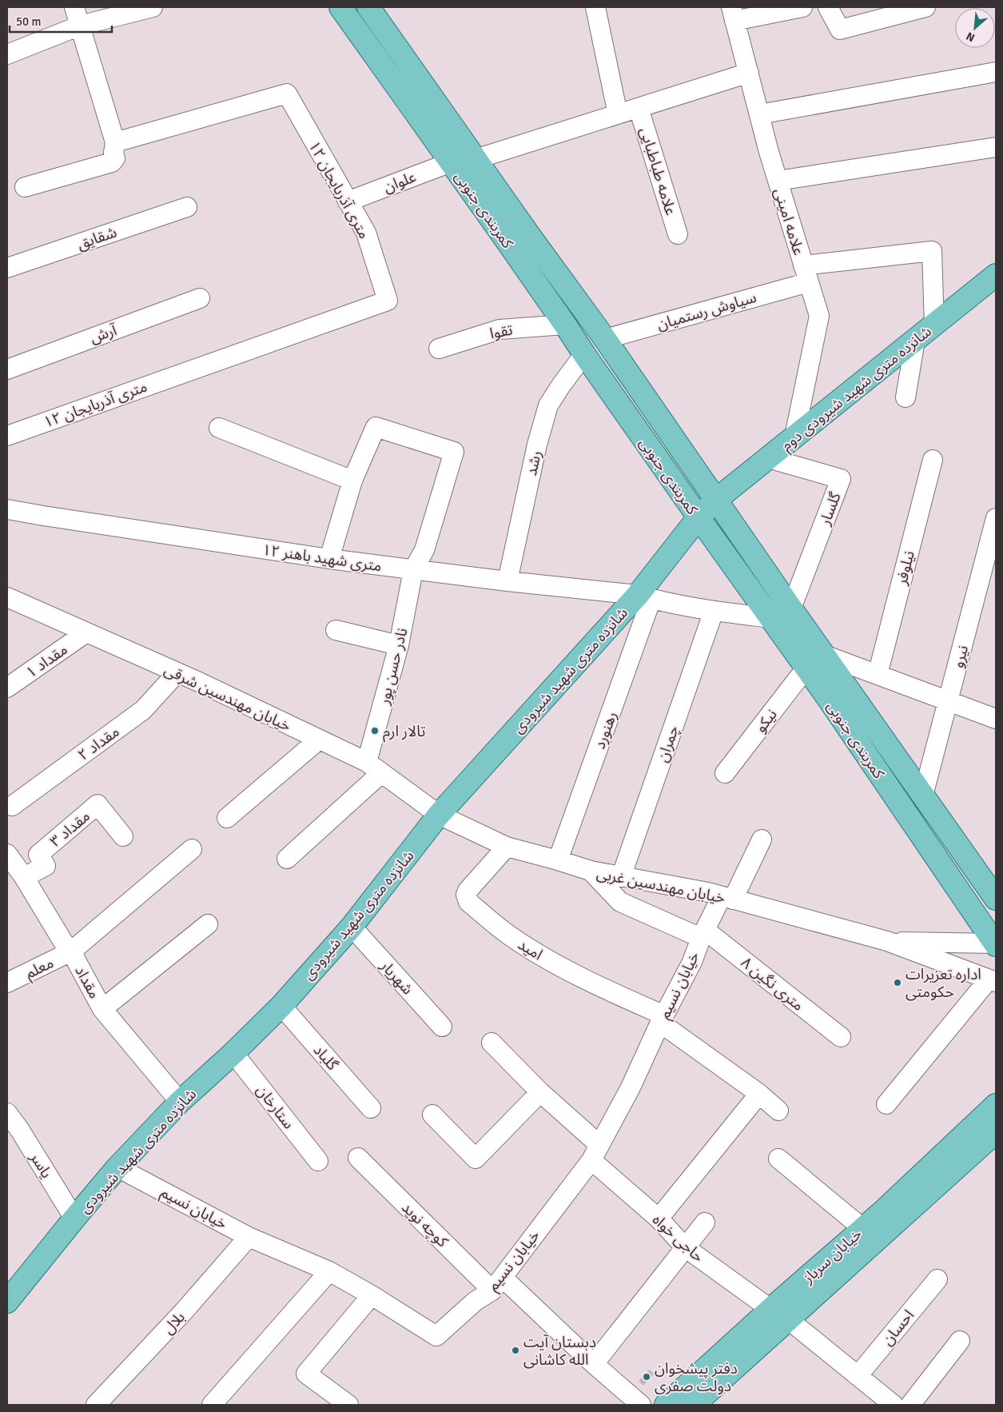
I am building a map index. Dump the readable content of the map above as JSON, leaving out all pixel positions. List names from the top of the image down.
{
  "streets": {
    "main road": [
      "کمربندی جنوبی",
      "شانزده متری شهید شیرودی دوم",
      "شانزده متری شهید شیرودی",
      "خیابان سرباز"
    ],
    "street": [
      "علامه طباطبایی",
      "علوان",
      "۱۲ متری آذربایجان",
      "علامه امینی",
      "شقایق",
      "سیاوش رستمیان",
      "تقوا",
      "آرش",
      "رشد",
      "گلسار",
      "۱۲ متری شهید باهنر",
      "نیلوفر",
      "نیرو",
      "مقداد ۱",
      "نادر حسن پور",
      "خیابان مهندسین شرقی",
      "نیکو",
      "رهنورد",
      "مقداد ۲",
      "چمران",
      "مقداد ۳",
      "خیابان مهندسین غربی",
      "امید",
      "معلم",
      "شهریار",
      "مقداد",
      "۸ متری نگین",
      "خیابان نسیم",
      "گلباد",
      "ستارخان",
      "یاسر",
      "کوچه نوید",
      "حاجی خواه",
      "بلال",
      "احسان"
    ]
  },
  "crossings": [
    ["علوان", "۱۲ متری آذربایجان"],
    ["علوان", "کمربندی جنوبی"],
    ["کمربندی جنوبی", "سیاوش رستمیان"],
    ["کمربندی جنوبی", "تقوا"],
    ["کمربندی جنوبی", "شانزده متری شهید شیرودی دوم"],
    ["کمربندی جنوبی", "رشد"],
    ["کمربندی جنوبی", "گلسار"],
    ["کمربندی جنوبی", "۱۲ متری شهید باهنر"],
    ["کمربندی جنوبی", "نیرو"],
    ["کمربندی جنوبی", "شانزده متری شهید شیرودی"],
    ["کمربندی جنوبی", "نیکو"],
    ["علامه امینی", "سیاوش رستمیان"],
    ["علامه امینی", "شانزده متری شهید شیرودی دوم"],
    ["سیاوش رستمیان", "شانزده متری شهید شیرودی دوم"],
    ["شانزده متری شهید شیرودی دوم", "گلسار"],
    ["شانزده متری شهید شیرودی دوم", "شانزده متری شهید شیرودی"],
    ["رشد", "۱۲ متری شهید باهنر"],
    ["۱۲ متری شهید باهنر", "نادر حسن پور"],
    ["۱۲ متری شهید باهنر", "شانزده متری شهید شیرودی"],
    ["۱۲ متری شهید باهنر", "رهنورد"],
    ["۱۲ متری شهید باهنر", "چمران"],
    ["مقداد ۱", "خیابان مهندسین شرقی"],
    ["نادر حسن پور", "خیابان مهندسین شرقی"],
    ["شانزده متری شهید شیرودی", "خیابان مهندسین شرقی"],
    ["شانزده متری شهید شیرودی", "رهنورد"],
    ["شانزده متری شهید شیرودی", "خیابان مهندسین غربی"],
    ["شانزده متری شهید شیرودی", "شهریار"],
    ["شانزده متری شهید شیرودی", "مقداد"],
    ["شانزده متری شهید شیرودی", "خیابان نسیم"],
    ["شانزده متری شهید شیرودی", "گلباد"],
    ["شانزده متری شهید شیرودی", "ستارخان"],
    ["شانزده متری شهید شیرودی", "یاسر"],
    ["خیابان مهندسین شرقی", "مقداد ۲"],
    ["خیابان مهندسین شرقی", "خیابان مهندسین غربی"],
    ["رهنورد", "خیابان مهندسین غربی"],
    ["چمران", "خیابان مهندسین غربی"],
    ["مقداد ۳", "مقداد"],
    ["خیابان مهندسین غربی", "امید"],
    ["خیابان مهندسین غربی", "۸ متری نگین"],
    ["خیابان مهندسین غربی", "خیابان نسیم"],
    ["امید", "خیابان نسیم"],
    ["معلم", "مقداد"],
    ["۸ متری نگین", "خیابان نسیم"],
    ["خیابان نسیم", "کوچه نوید"],
    ["خیابان نسیم", "حاجی خواه"],
    ["خیابان نسیم", "بلال"],
    ["حاجی خواه", "خیابان سرباز"],
    ["حاجی خواه", "احسان"]
  ],
  "places": [
    "تالار ارم",
    "اداره تعزیرات حکومتی",
    "دبستان آیت الله کاشانی",
    "دفتر پیشخوان دولت صفری"
  ],
  "scale_bar": "50 m",
  "north": "bottom left"
}
